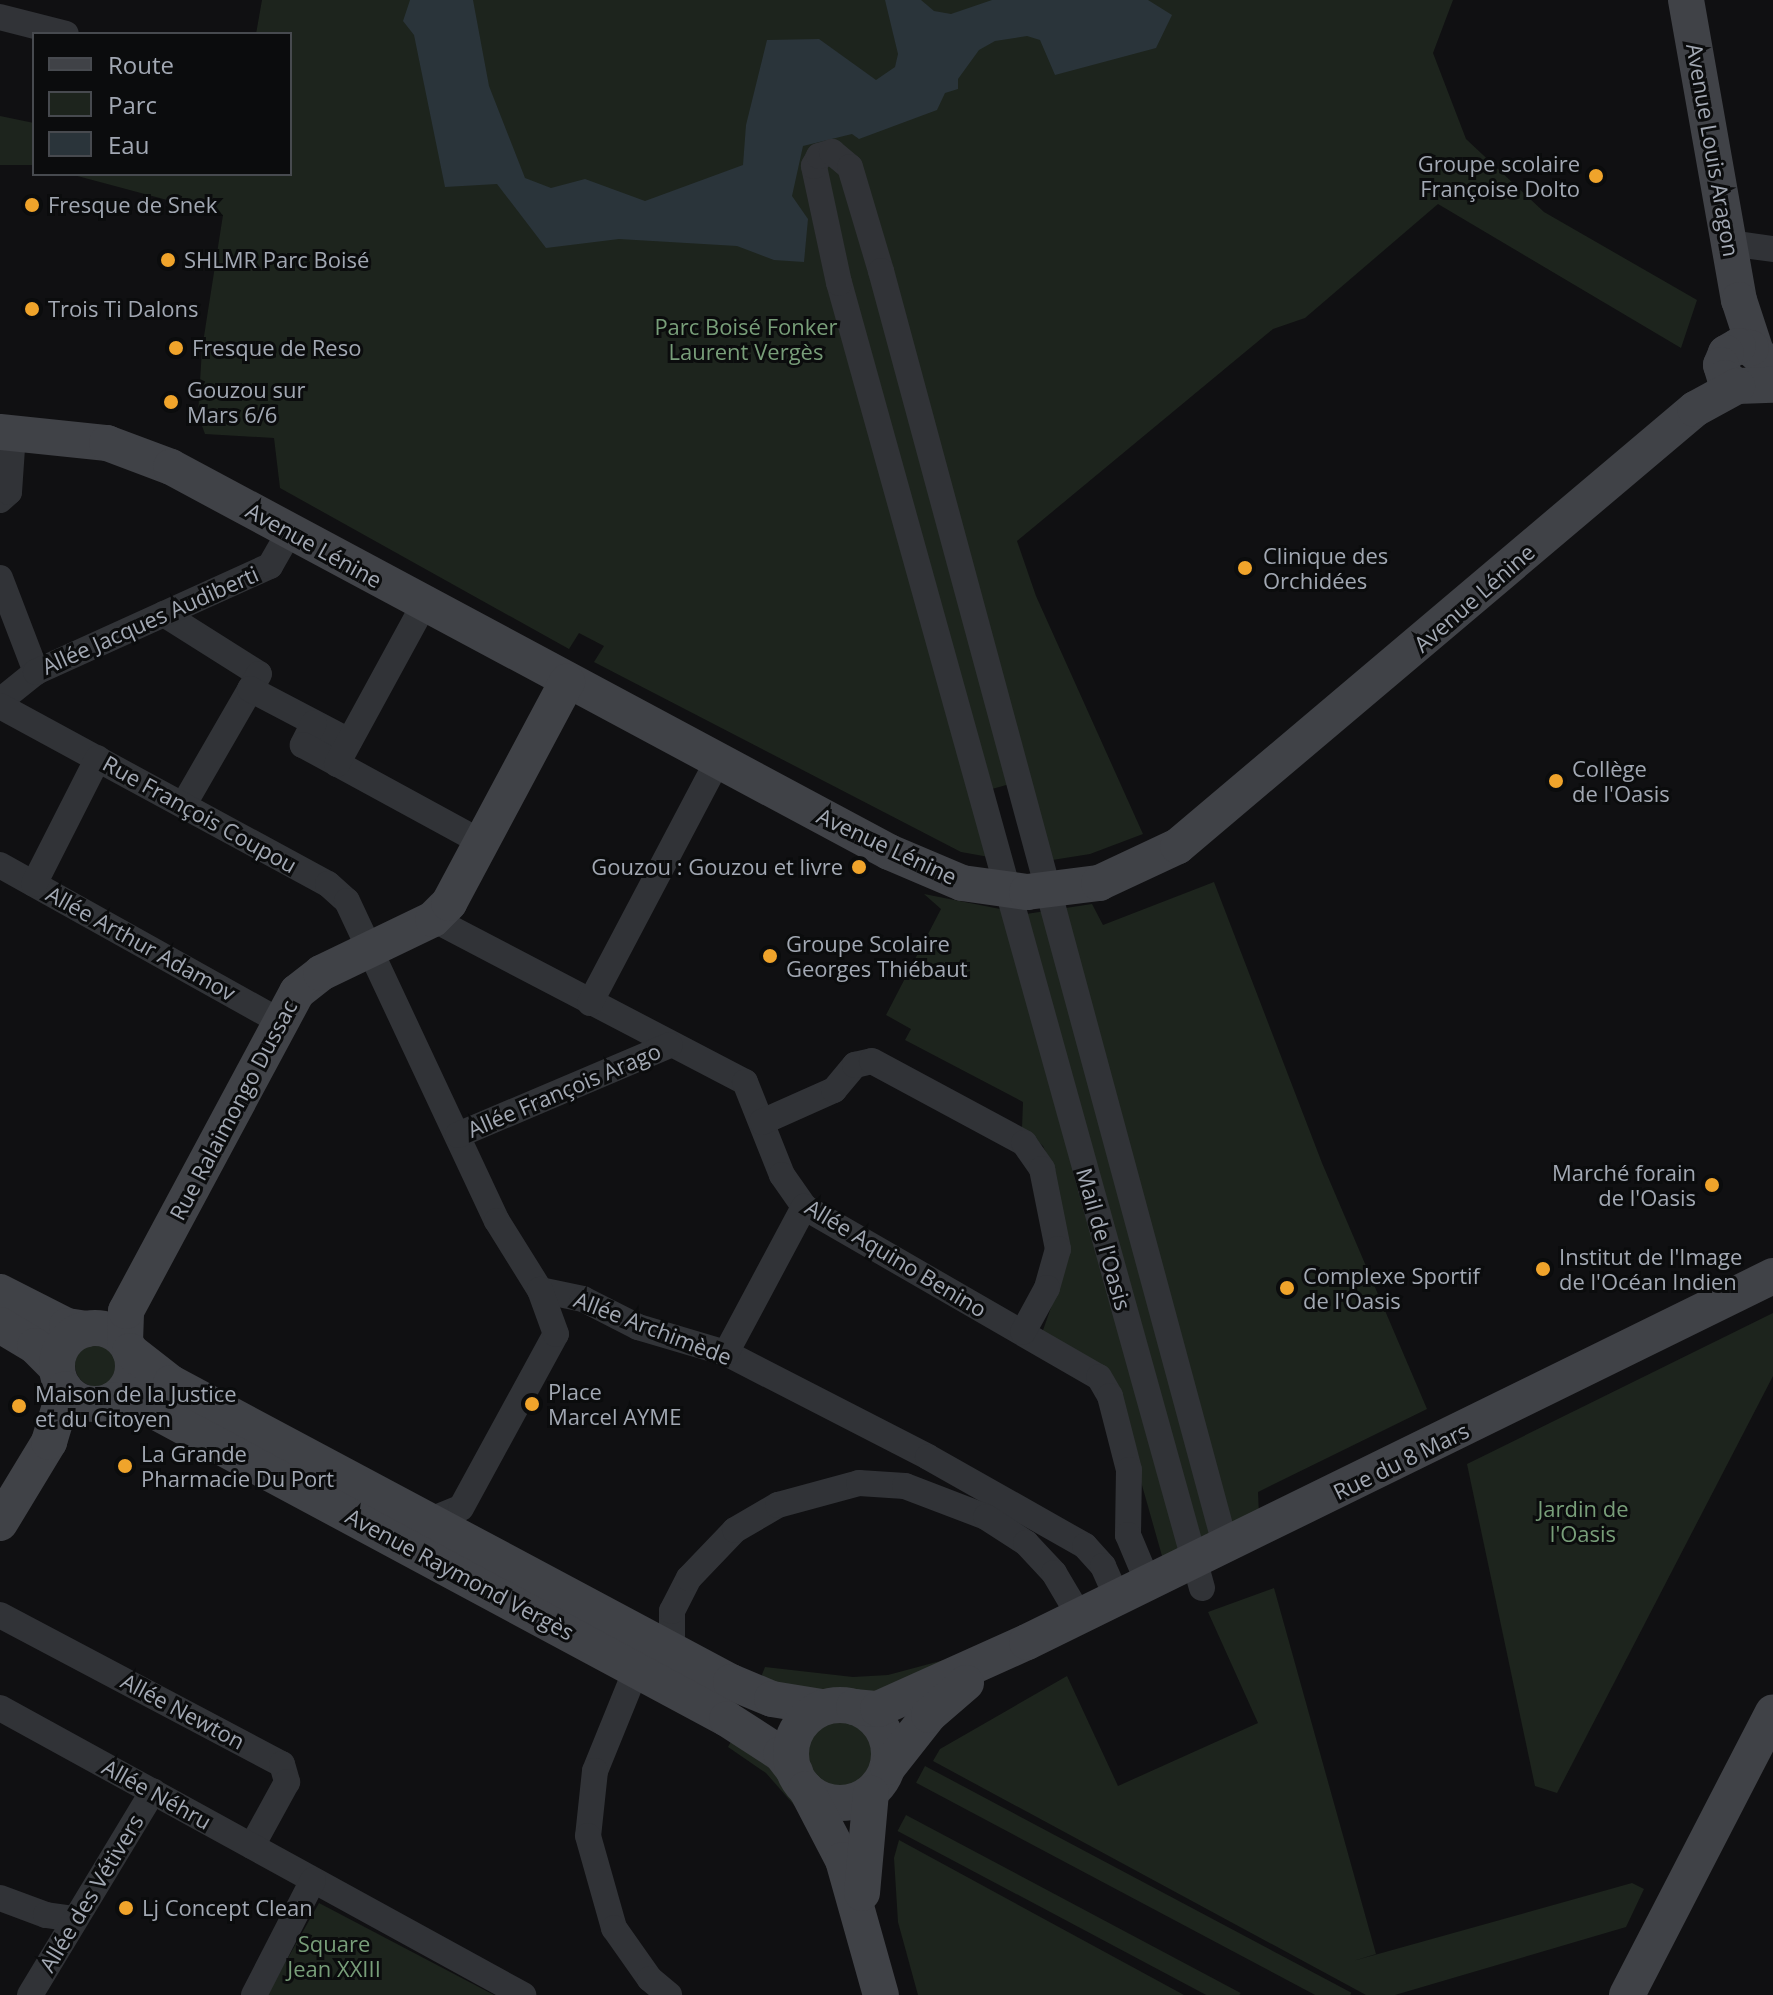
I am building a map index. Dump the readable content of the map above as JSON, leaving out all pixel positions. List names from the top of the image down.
{
  "streets": {
    "main road": [
      "Avenue Louis Aragon",
      "Avenue Lénine",
      "Rue Ralaimongo Dussac",
      "Rue du 8 Mars",
      "Avenue Raymond Vergès"
    ],
    "street": [
      "Allée Jacques Audiberti",
      "Rue François Coupou",
      "Allée Arthur Adamov",
      "Allée François Arago",
      "Mail de l'Oasis",
      "Allée Aquino Benino",
      "Allée Archimède",
      "Allée Newton",
      "Allée Néhru",
      "Allée des Vétivers"
    ]
  },
  "crossings": [
    ["Avenue Louis Aragon", "Avenue Lénine"],
    ["Avenue Lénine", "Allée Jacques Audiberti"],
    ["Avenue Lénine", "Rue Ralaimongo Dussac"],
    ["Avenue Lénine", "Mail de l'Oasis"],
    ["Allée Jacques Audiberti", "Rue François Coupou"],
    ["Rue François Coupou", "Rue Ralaimongo Dussac"],
    ["Allée Arthur Adamov", "Rue Ralaimongo Dussac"],
    ["Allée François Arago", "Allée Aquino Benino"],
    ["Rue Ralaimongo Dussac", "Avenue Raymond Vergès"],
    ["Mail de l'Oasis", "Rue du 8 Mars"],
    ["Allée Aquino Benino", "Allée Archimède"],
    ["Allée Aquino Benino", "Rue du 8 Mars"],
    ["Allée Archimède", "Rue du 8 Mars"],
    ["Rue du 8 Mars", "Avenue Raymond Vergès"],
    ["Allée Newton", "Allée Néhru"],
    ["Allée Néhru", "Allée des Vétivers"]
  ],
  "parks": ["Parc Boisé Fonker Laurent Vergès", "Jardin de l'Oasis", "Square Jean XXIII"],
  "places": [
    "Groupe scolaire Françoise Dolto",
    "Fresque de Snek",
    "SHLMR Parc Boisé",
    "Trois Ti Dalons",
    "Fresque de Reso",
    "Gouzou sur Mars 6/6",
    "Clinique des Orchidées",
    "Collège de l'Oasis",
    "Gouzou : Gouzou et livre",
    "Groupe Scolaire Georges Thiébaut",
    "Marché forain de l'Oasis",
    "Institut de l'Image de l'Océan Indien",
    "Complexe Sportif de l'Oasis",
    "Place Marcel AYME",
    "Maison de la Justice et du Citoyen",
    "La Grande Pharmacie Du Port",
    "Lj Concept Clean"
  ],
  "legend": ["Route", "Parc", "Eau"]
}
